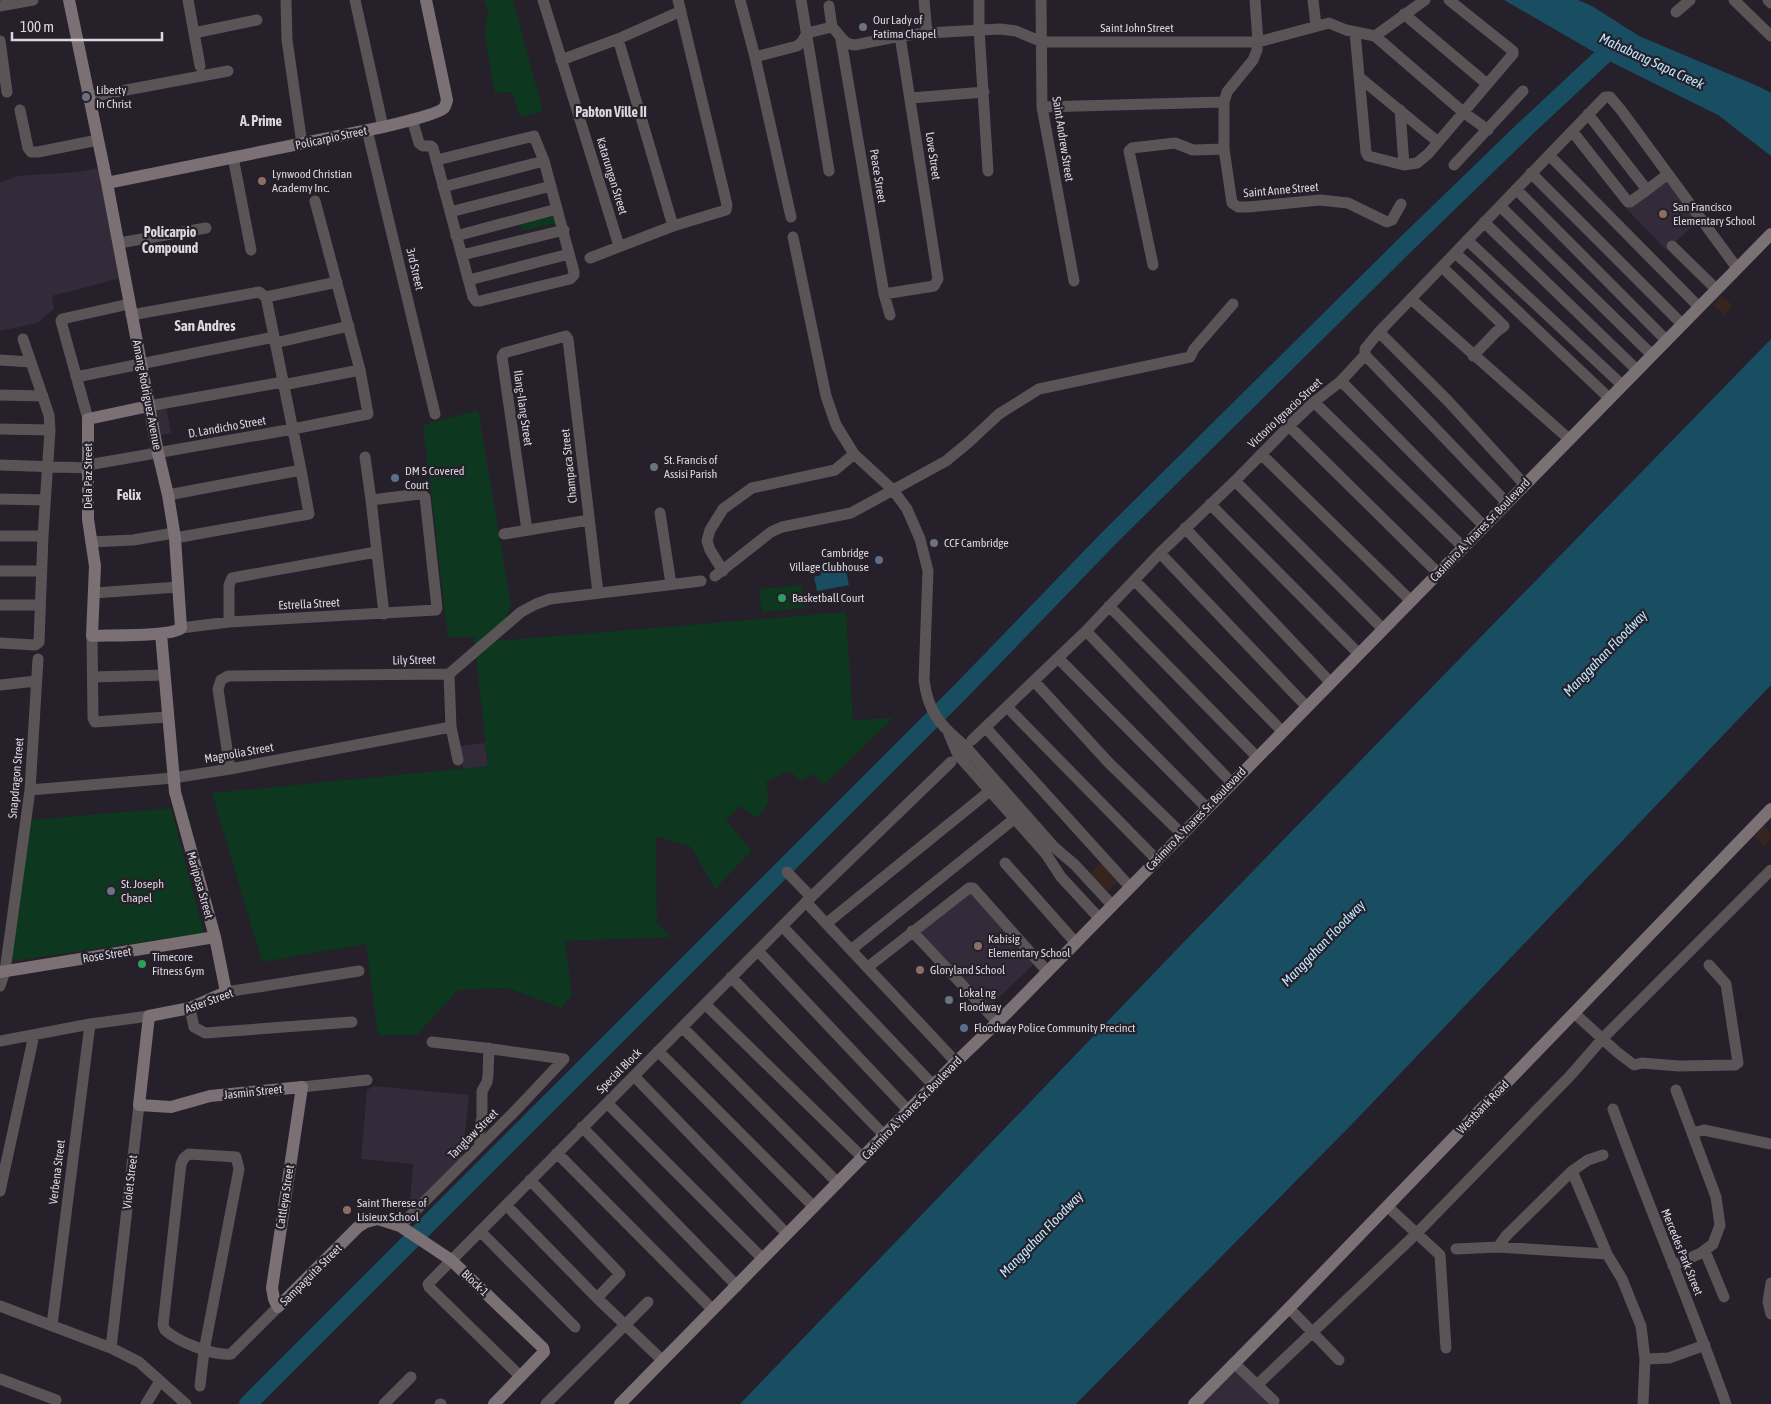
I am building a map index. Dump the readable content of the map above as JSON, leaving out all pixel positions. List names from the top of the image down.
{
  "streets": {
    "street": [
      "Saint John Street",
      "Policarpio Street",
      "Saint Andrew Street",
      "Love Street",
      "Katarungan Street",
      "Peace Street",
      "Saint Anne Street",
      "3rd Street",
      "Amang Rodriguez Avenue",
      "Ilang-Ilang Street",
      "Victorio Ignacio Street",
      "D. Landicho Street",
      "Champaca Street",
      "Dela Paz Street",
      "Casimiro A. Ynares Sr. Boulevard",
      "Estrella Street",
      "Lily Street",
      "Magnolia Street",
      "Snapdragon Street",
      "Mariposa Street",
      "Rose Street",
      "Aster Street",
      "Special Block",
      "Jasmin Street",
      "Westbank Road",
      "Tanglaw Street",
      "Verbena Street",
      "Violet Street",
      "Cattleya Street",
      "Mercedes Park Street",
      "Sampaguita Street",
      "Block-1"
    ]
  },
  "crossings": [
    ["Saint John Street", "Saint Andrew Street"],
    ["Saint John Street", "Love Street"],
    ["Saint John Street", "Peace Street"],
    ["Saint John Street", "Saint Anne Street"],
    ["Policarpio Street", "3rd Street"],
    ["Policarpio Street", "Amang Rodriguez Avenue"],
    ["Love Street", "Peace Street"],
    ["Amang Rodriguez Avenue", "D. Landicho Street"],
    ["Amang Rodriguez Avenue", "Dela Paz Street"],
    ["Amang Rodriguez Avenue", "Estrella Street"],
    ["Ilang-Ilang Street", "Champaca Street"],
    ["Victorio Ignacio Street", "Special Block"],
    ["D. Landicho Street", "Dela Paz Street"],
    ["Champaca Street", "Lily Street"],
    ["Lily Street", "Magnolia Street"],
    ["Magnolia Street", "Snapdragon Street"],
    ["Magnolia Street", "Mariposa Street"],
    ["Snapdragon Street", "Rose Street"],
    ["Mariposa Street", "Rose Street"],
    ["Mariposa Street", "Aster Street"],
    ["Aster Street", "Verbena Street"],
    ["Aster Street", "Violet Street"],
    ["Special Block", "Block-1"],
    ["Jasmin Street", "Violet Street"],
    ["Jasmin Street", "Cattleya Street"],
    ["Tanglaw Street", "Sampaguita Street"],
    ["Tanglaw Street", "Block-1"],
    ["Cattleya Street", "Sampaguita Street"],
    ["Sampaguita Street", "Block-1"]
  ],
  "districts": [
    "Pabton Ville II",
    "A. Prime",
    "Policarpio Compound",
    "San Andres",
    "Felix"
  ],
  "water": ["Mahabang Sapa Creek", "Manggahan Floodway"],
  "places": [
    "Our Lady of Fatima Chapel",
    "Liberty In Christ",
    "Lynwood Christian Academy Inc.",
    "San Francisco Elementary School",
    "St. Francis of Assisi Parish",
    "DM 5 Covered Court",
    "CCF Cambridge",
    "Cambridge Village Clubhouse",
    "Basketball Court",
    "St. Joseph Chapel",
    "Kabisig Elementary School",
    "Timecore Fitness Gym",
    "Gloryland School",
    "Lokal ng Floodway",
    "Floodway Police Community Precinct",
    "Saint Therese of Lisieux School"
  ],
  "scale_bar": "100 m"
}
